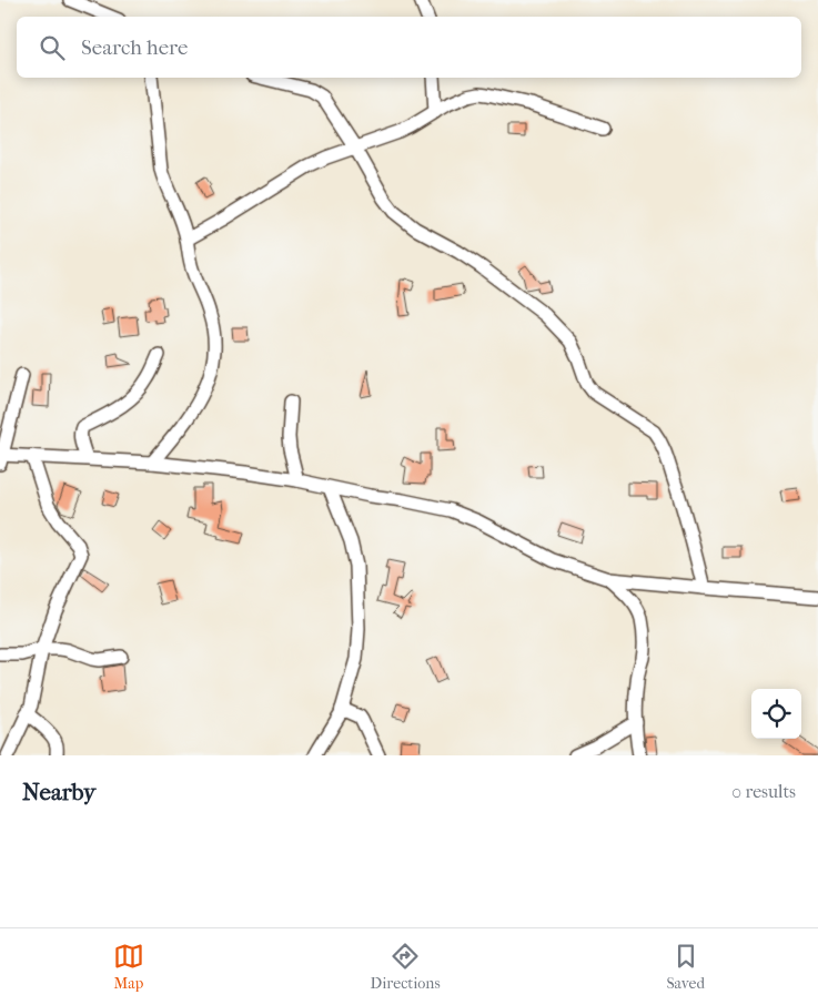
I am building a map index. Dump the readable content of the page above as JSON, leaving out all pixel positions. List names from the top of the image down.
{
  "page": {
    "search": "Search here",
    "heading": ["Nearby", "0 results"],
    "nav": ["Map", "Directions", "Saved"]
  }
}
